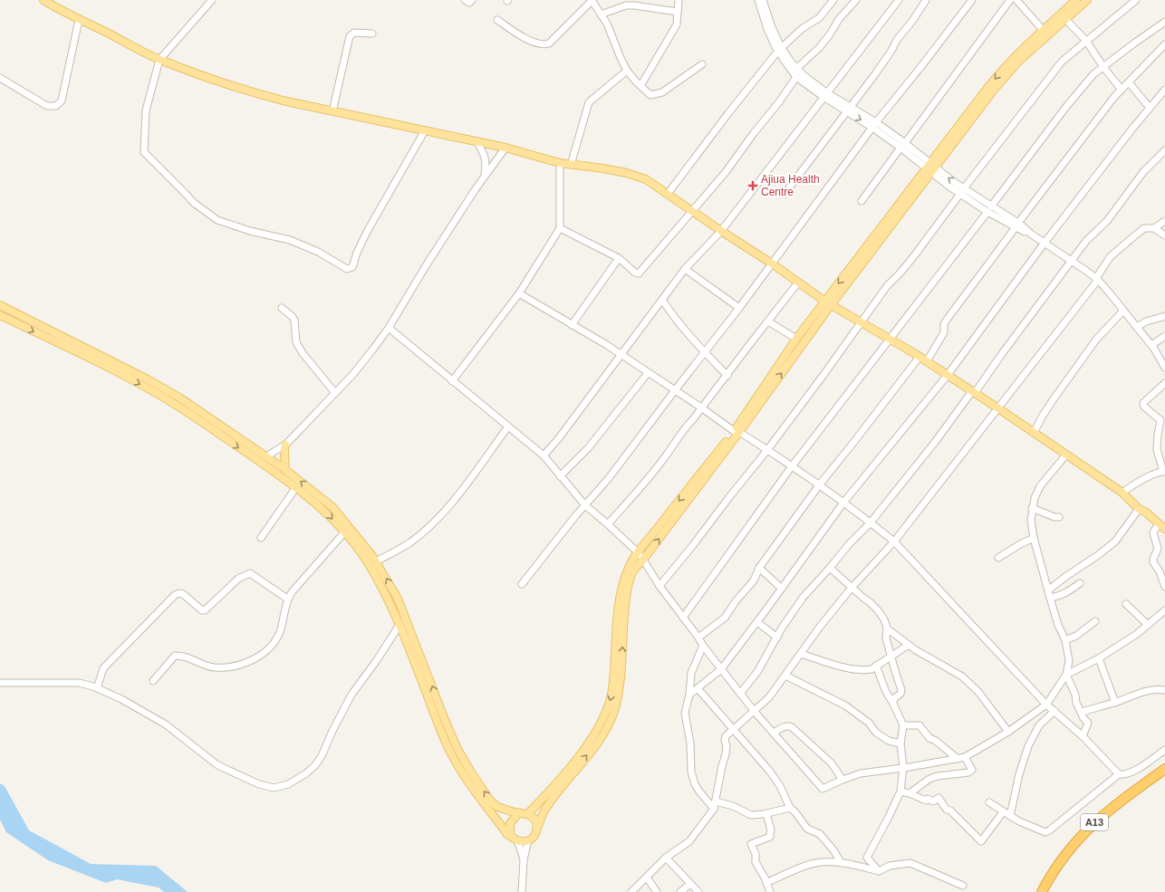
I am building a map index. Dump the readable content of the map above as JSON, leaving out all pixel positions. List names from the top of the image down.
{
  "streets": {
    "highway": ["A13"]
  },
  "places": {
    "health": ["Ajiua Health Centre"]
  }
}
